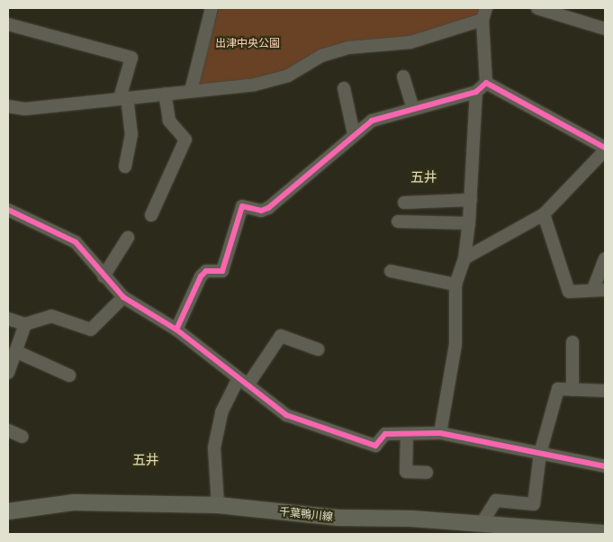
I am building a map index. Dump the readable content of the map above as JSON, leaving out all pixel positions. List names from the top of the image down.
{
  "streets": {
    "main road": ["千葉鴨川線"]
  },
  "districts": ["五井", "五井"],
  "parks": ["出津中央公園"]
}
